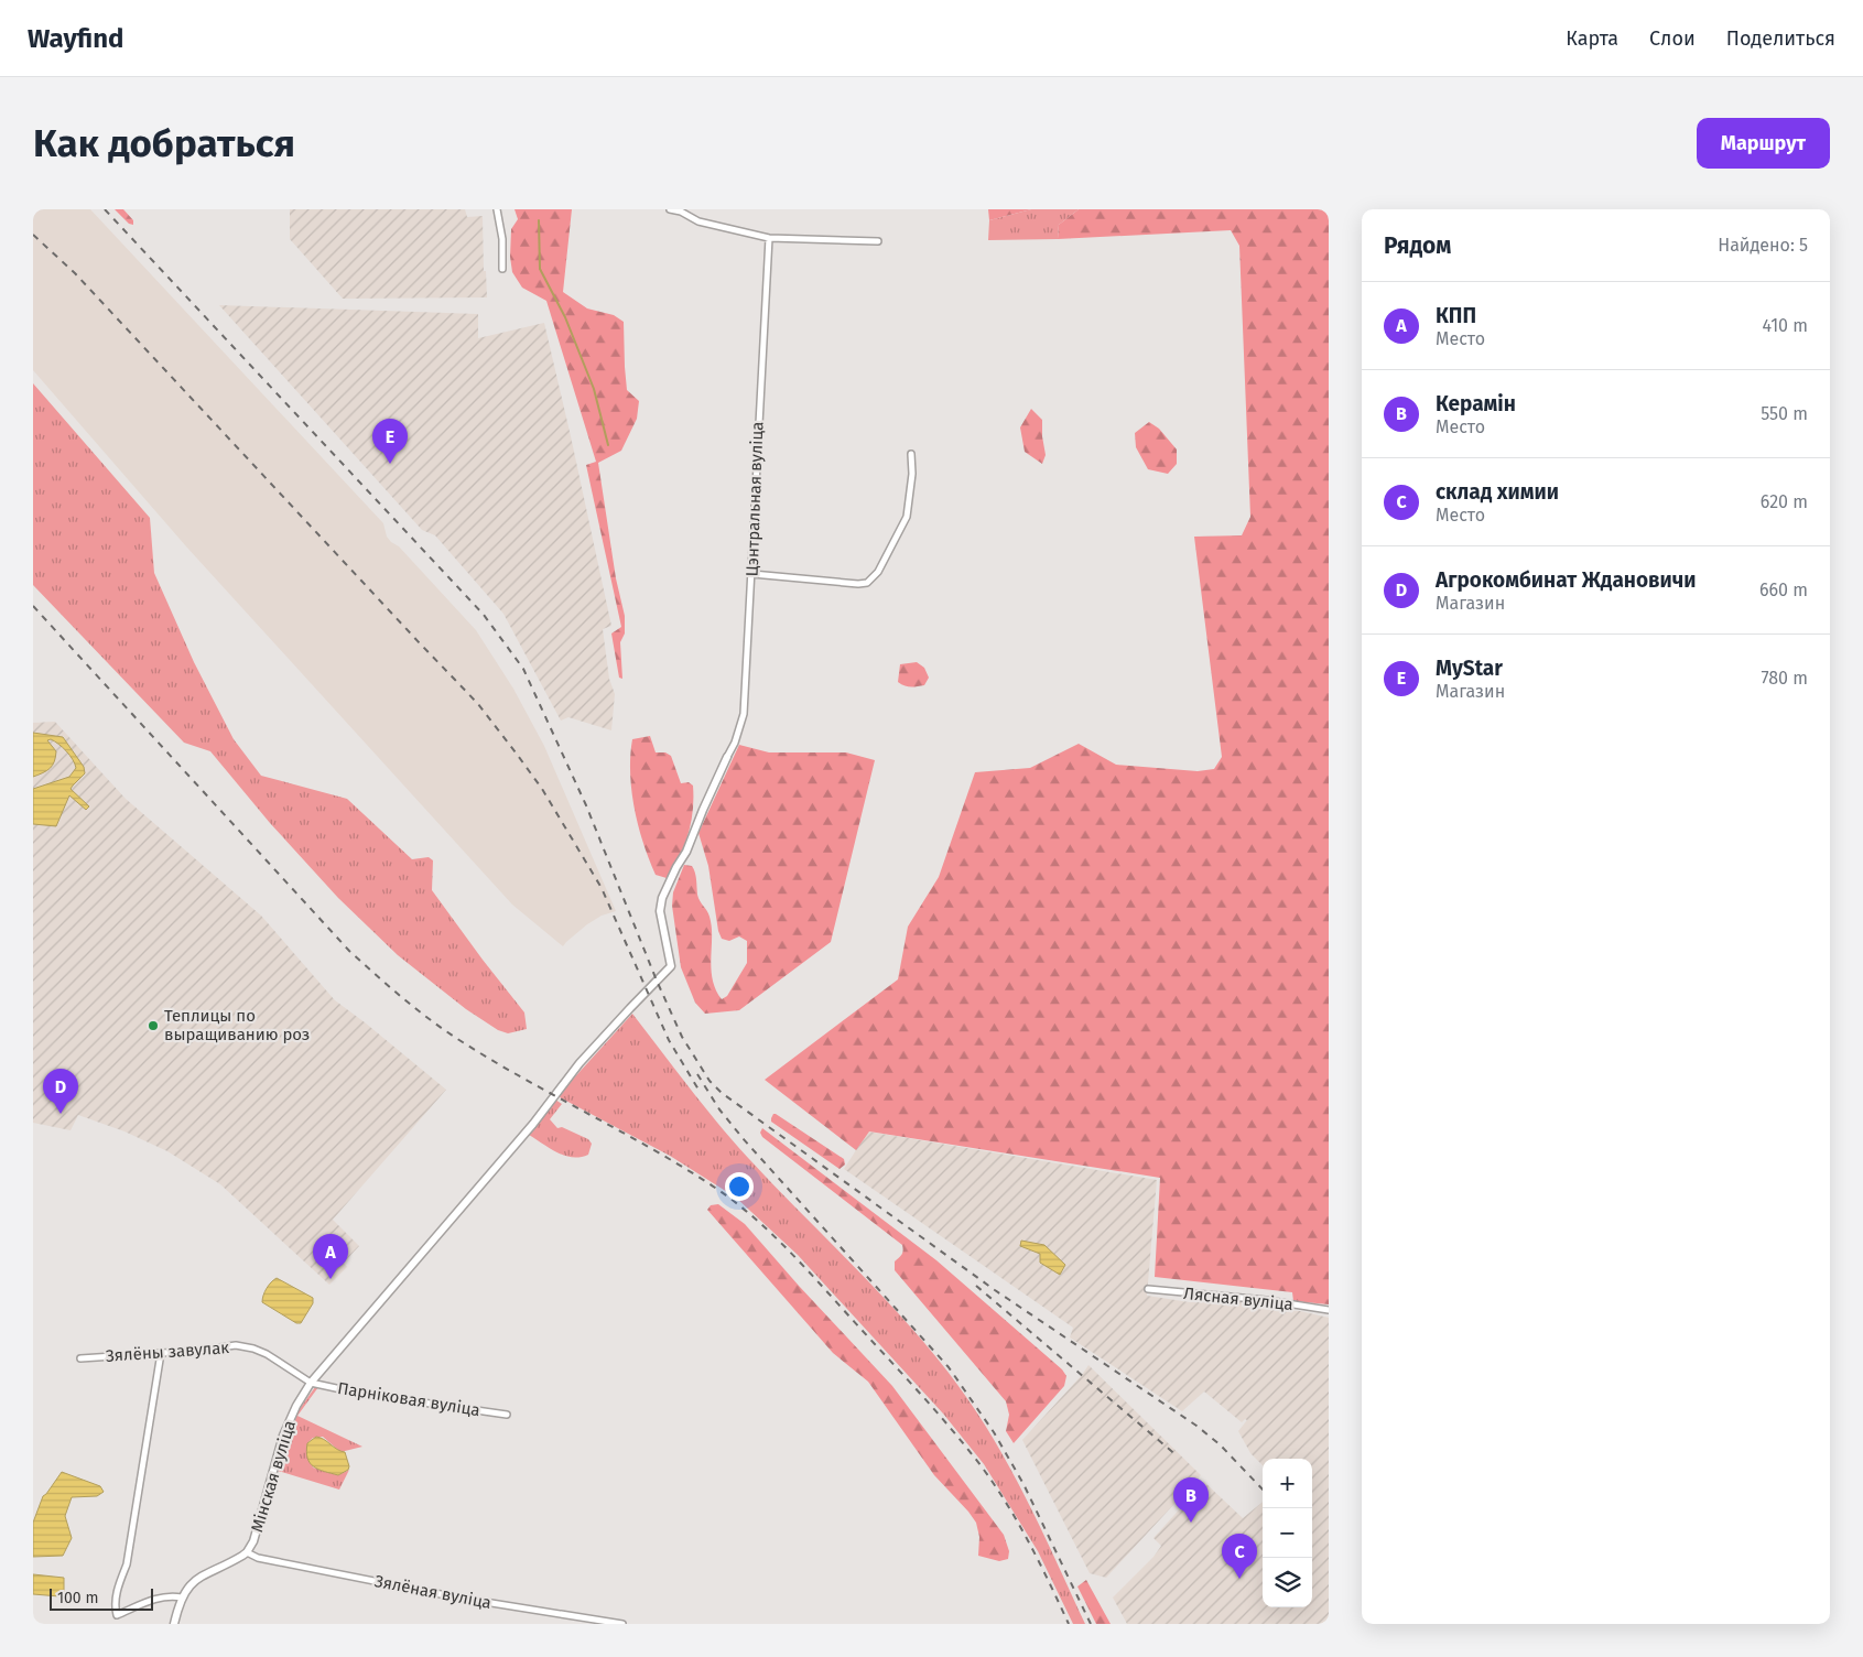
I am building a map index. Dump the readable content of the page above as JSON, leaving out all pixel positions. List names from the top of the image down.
{
  "streets": {
    "street": [
      "Цэнтральная вуліца",
      "Лясная вуліца",
      "Зялёны завулак",
      "Парніковая вуліца",
      "Мінская вуліца",
      "Зялёная вуліца"
    ]
  },
  "crossings": [
    ["Цэнтральная вуліца", "Мінская вуліца"],
    ["Зялёны завулак", "Парніковая вуліца"],
    ["Зялёны завулак", "Мінская вуліца"],
    ["Парніковая вуліца", "Мінская вуліца"],
    ["Мінская вуліца", "Зялёная вуліца"]
  ],
  "places": ["Теплицы по выращиванию роз"],
  "scale_bar": "100 m",
  "page": {
    "header": "Wayfind",
    "nav": ["Карта", "Слои", "Поделиться"],
    "buttons": "Маршрут",
    "title": "Как добраться",
    "heading": ["Рядом", "Найдено: 5"],
    "list": [
      {
        "mark": "A",
        "name": "КПП",
        "note": "Место",
        "value": "410 m"
      },
      {
        "mark": "B",
        "name": "Керамін",
        "note": "Место",
        "value": "550 m"
      },
      {
        "mark": "C",
        "name": "склад химии",
        "note": "Место",
        "value": "620 m"
      },
      {
        "mark": "D",
        "name": "Агрокомбинат Ждановичи",
        "note": "Магазин",
        "value": "660 m"
      },
      {
        "mark": "E",
        "name": "MyStar",
        "note": "Магазин",
        "value": "780 m"
      }
    ],
    "pins": [
      "E",
      "D",
      "A",
      "B",
      "C"
    ],
    "map_buttons": ["+", "−"],
    "scale": "100 m"
  }
}
